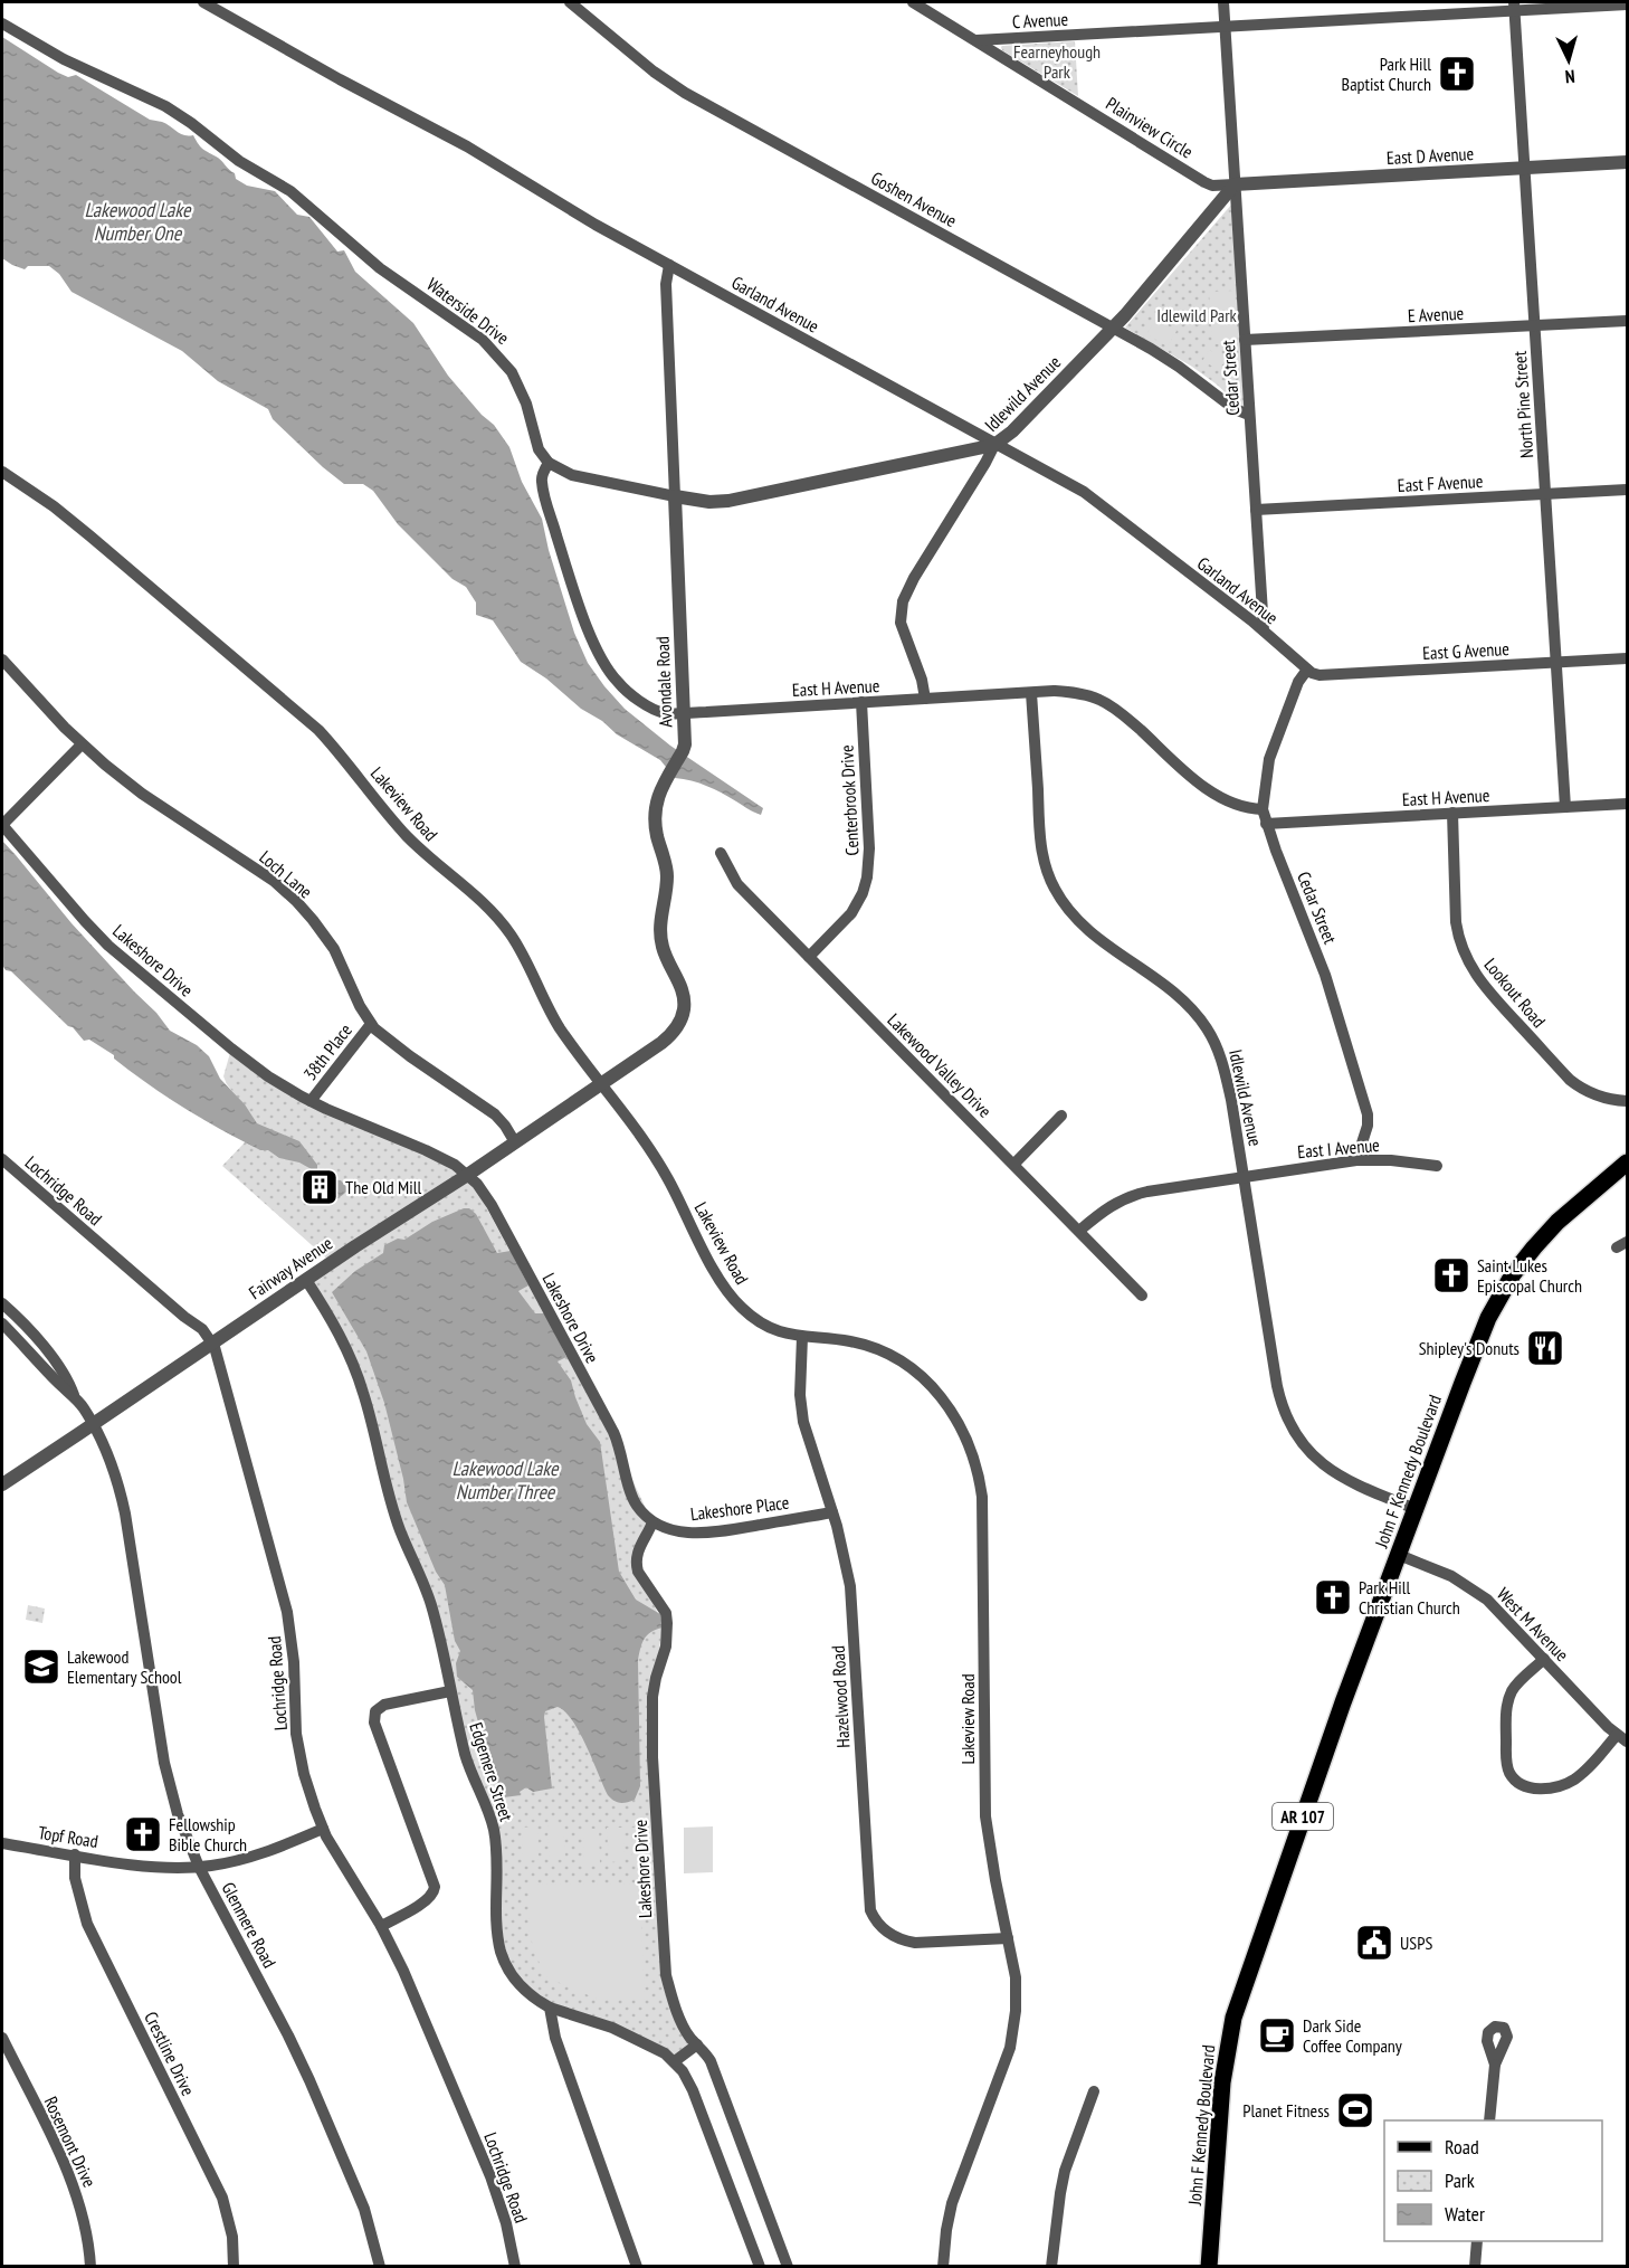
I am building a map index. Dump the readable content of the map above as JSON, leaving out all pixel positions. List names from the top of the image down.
{
  "streets": {
    "main road": ["John F Kennedy Boulevard", "AR 107"],
    "street": [
      "C Avenue",
      "Plainview Circle",
      "East D Avenue",
      "Goshen Avenue",
      "Garland Avenue",
      "Waterside Drive",
      "E Avenue",
      "Cedar Street",
      "Idlewild Avenue",
      "North Pine Street",
      "East F Avenue",
      "East G Avenue",
      "Avondale Road",
      "East H Avenue",
      "Centerbrook Drive",
      "Lakeview Road",
      "Loch Lane",
      "Lakeshore Drive",
      "Lookout Road",
      "38th Place",
      "Lakewood Valley Drive",
      "East I Avenue",
      "Lochridge Road",
      "Fairway Avenue",
      "Lakeshore Place",
      "West M Avenue",
      "Hazelwood Road",
      "Edgemere Street",
      "Topf Road",
      "Glenmere Road",
      "Crestline Drive",
      "Rosemont Drive"
    ]
  },
  "crossings": [
    ["C Avenue", "Plainview Circle"],
    ["C Avenue", "Cedar Street"],
    ["C Avenue", "North Pine Street"],
    ["Plainview Circle", "East D Avenue"],
    ["Plainview Circle", "Cedar Street"],
    ["Plainview Circle", "Idlewild Avenue"],
    ["East D Avenue", "Cedar Street"],
    ["East D Avenue", "Idlewild Avenue"],
    ["East D Avenue", "North Pine Street"],
    ["Goshen Avenue", "Cedar Street"],
    ["Goshen Avenue", "Idlewild Avenue"],
    ["Garland Avenue", "Cedar Street"],
    ["Garland Avenue", "Idlewild Avenue"],
    ["Garland Avenue", "East G Avenue"],
    ["Garland Avenue", "Avondale Road"],
    ["Waterside Drive", "East H Avenue"],
    ["E Avenue", "Cedar Street"],
    ["E Avenue", "North Pine Street"],
    ["Cedar Street", "Idlewild Avenue"],
    ["Cedar Street", "East F Avenue"],
    ["Cedar Street", "East G Avenue"],
    ["Cedar Street", "East H Avenue"],
    ["Cedar Street", "East I Avenue"],
    ["Idlewild Avenue", "East H Avenue"],
    ["Idlewild Avenue", "East I Avenue"],
    ["Idlewild Avenue", "John F Kennedy Boulevard"],
    ["North Pine Street", "East F Avenue"],
    ["North Pine Street", "East G Avenue"],
    ["North Pine Street", "East H Avenue"],
    ["Avondale Road", "East H Avenue"],
    ["Avondale Road", "Lakeview Road"],
    ["Avondale Road", "Fairway Avenue"],
    ["East H Avenue", "Centerbrook Drive"],
    ["East H Avenue", "Lookout Road"],
    ["Centerbrook Drive", "Lakewood Valley Drive"],
    ["Lakeview Road", "Fairway Avenue"],
    ["Lakeview Road", "Hazelwood Road"],
    ["Loch Lane", "38th Place"],
    ["Loch Lane", "Fairway Avenue"],
    ["Lakeshore Drive", "38th Place"],
    ["Lakeshore Drive", "Fairway Avenue"],
    ["Lakeshore Drive", "Lakeshore Place"],
    ["Lakewood Valley Drive", "East I Avenue"],
    ["Lochridge Road", "Fairway Avenue"],
    ["Lochridge Road", "Topf Road"],
    ["Fairway Avenue", "Edgemere Street"],
    ["Fairway Avenue", "Glenmere Road"],
    ["John F Kennedy Boulevard", "West M Avenue"],
    ["Lakeshore Place", "Hazelwood Road"],
    ["Topf Road", "Glenmere Road"],
    ["Topf Road", "Crestline Drive"]
  ],
  "water": ["Lakewood Lake Number One", "Lakewood Lake Number Three"],
  "parks": ["Fearneyhough Park", "Idlewild Park"],
  "places": {
    "church": [
      "Park Hill Baptist Church",
      "Saint Lukes Episcopal Church",
      "Park Hill Christian Church",
      "Fellowship Bible Church"
    ],
    "building": ["The Old Mill"],
    "restaurant": ["Shipley's Donuts"],
    "school or university": ["Lakewood Elementary School"],
    "public building": ["USPS"],
    "cafe": ["Dark Side Coffee Company"],
    "sports": ["Planet Fitness"]
  },
  "legend": ["Road", "Park", "Water"],
  "north": "bottom"
}
